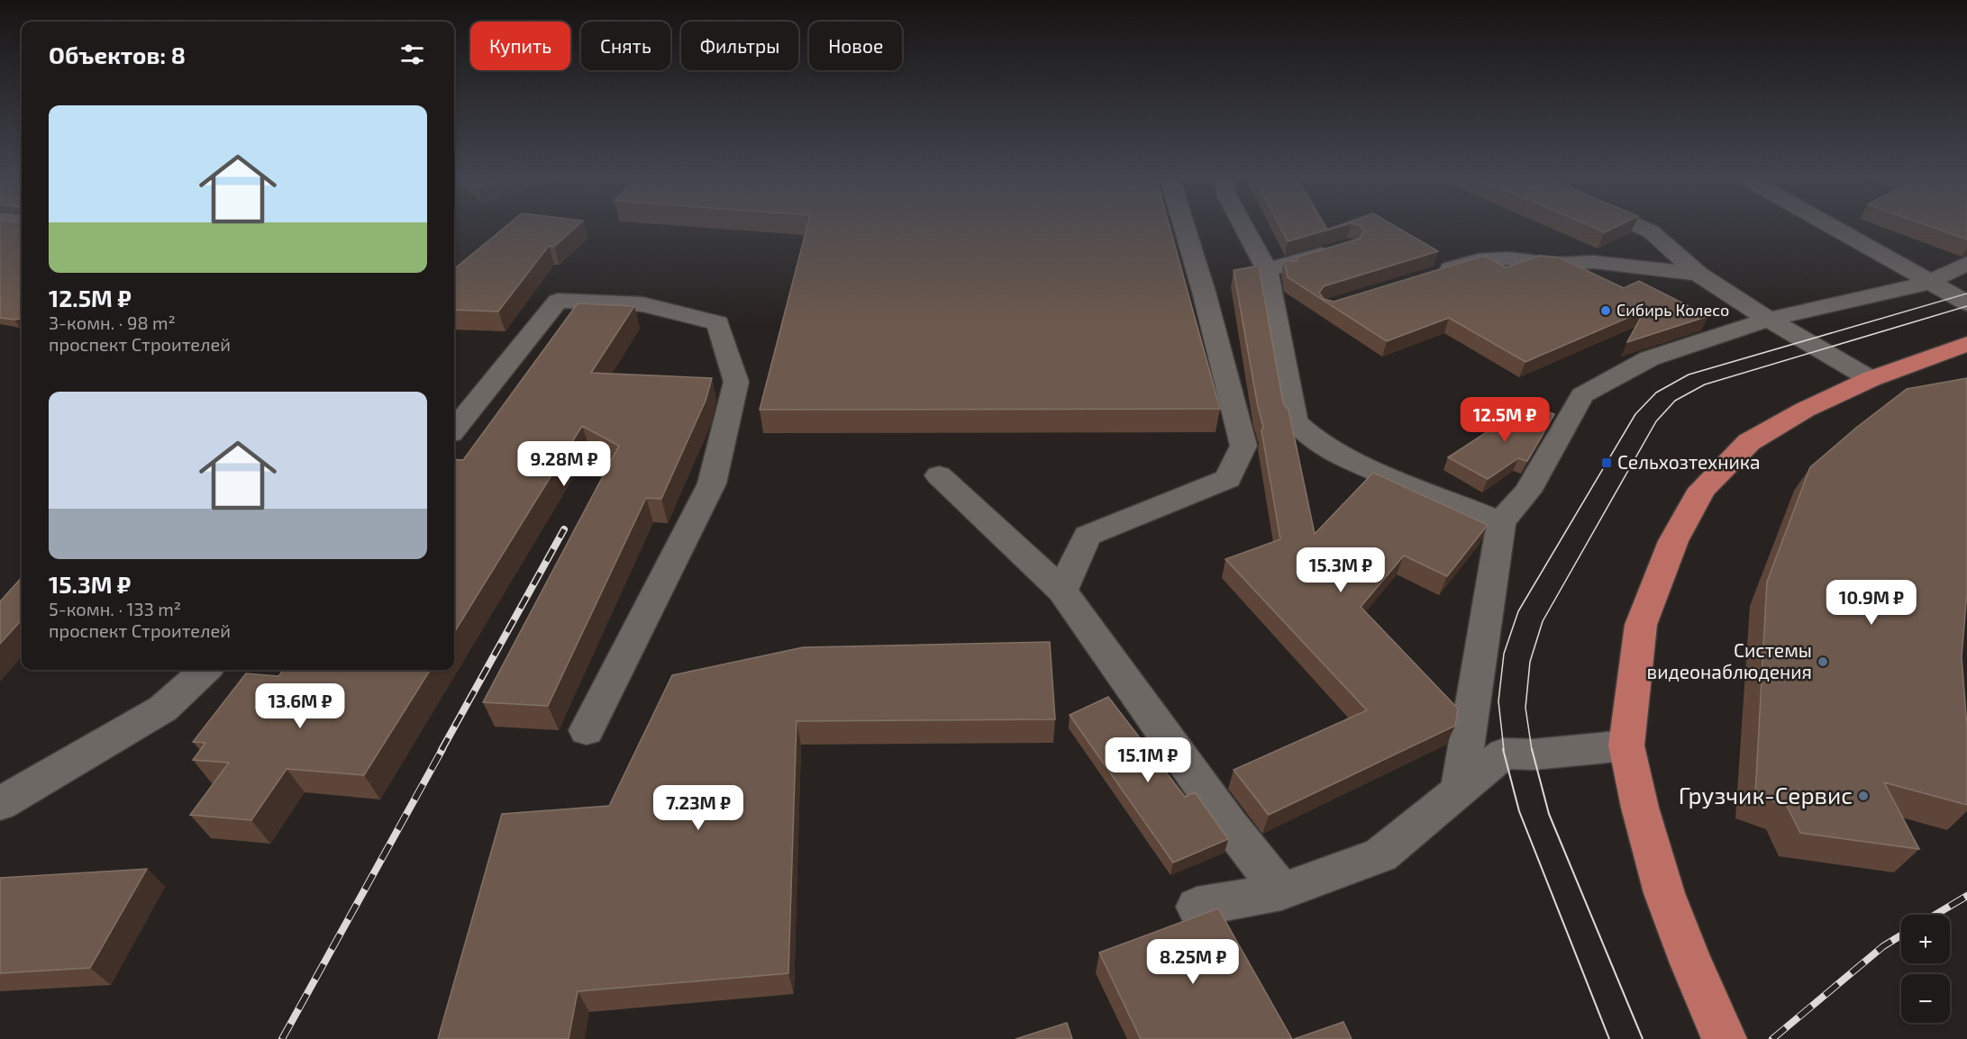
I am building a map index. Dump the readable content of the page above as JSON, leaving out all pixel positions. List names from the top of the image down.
{
  "places": {
    "other": ["Сибирь Колесо", "Системы видеонаблюдения", "Грузчик-Сервис"],
    "transit": ["Сельхозтехника"]
  },
  "page": {
    "chip": [
      "Купить",
      "Снять",
      "Фильтры",
      "Новое"
    ],
    "heading": "Объектов: 8",
    "list": [
      {
        "name": "12.5M ₽",
        "note": "3-комн. · 98 m² · проспект Строителей"
      },
      {
        "name": "15.3M ₽",
        "note": "5-комн. · 133 m² · проспект Строителей"
      }
    ],
    "price": [
      "12.5M ₽",
      "9.28M ₽",
      "15.3M ₽",
      "10.9M ₽",
      "13.6M ₽",
      "15.1M ₽",
      "7.23M ₽",
      "8.25M ₽"
    ],
    "map_buttons": ["+", "−"]
  }
}
